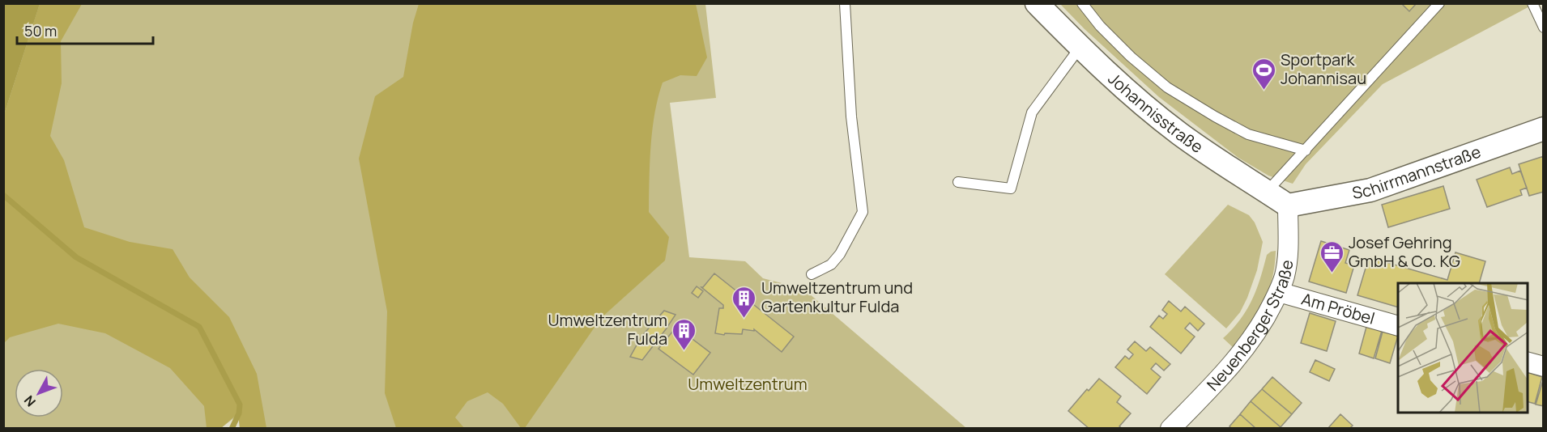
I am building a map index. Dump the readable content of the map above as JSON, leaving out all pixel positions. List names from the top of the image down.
{
  "streets": {
    "street": [
      "Johannisstraße",
      "Schirrmannstraße",
      "Am Pröbel",
      "Neuenberger Straße"
    ]
  },
  "crossings": [
    ["Johannisstraße", "Schirrmannstraße"],
    ["Johannisstraße", "Neuenberger Straße"],
    ["Schirrmannstraße", "Neuenberger Straße"],
    ["Am Pröbel", "Neuenberger Straße"]
  ],
  "parks": ["Umweltzentrum"],
  "places": {
    "sports": ["Sportpark Johannisau"],
    "office": ["Josef Gehring GmbH & Co. KG"],
    "building": ["Umweltzentrum und Gartenkultur Fulda", "Umweltzentrum Fulda"]
  },
  "scale_bar": "50 m",
  "north": "bottom left"
}
